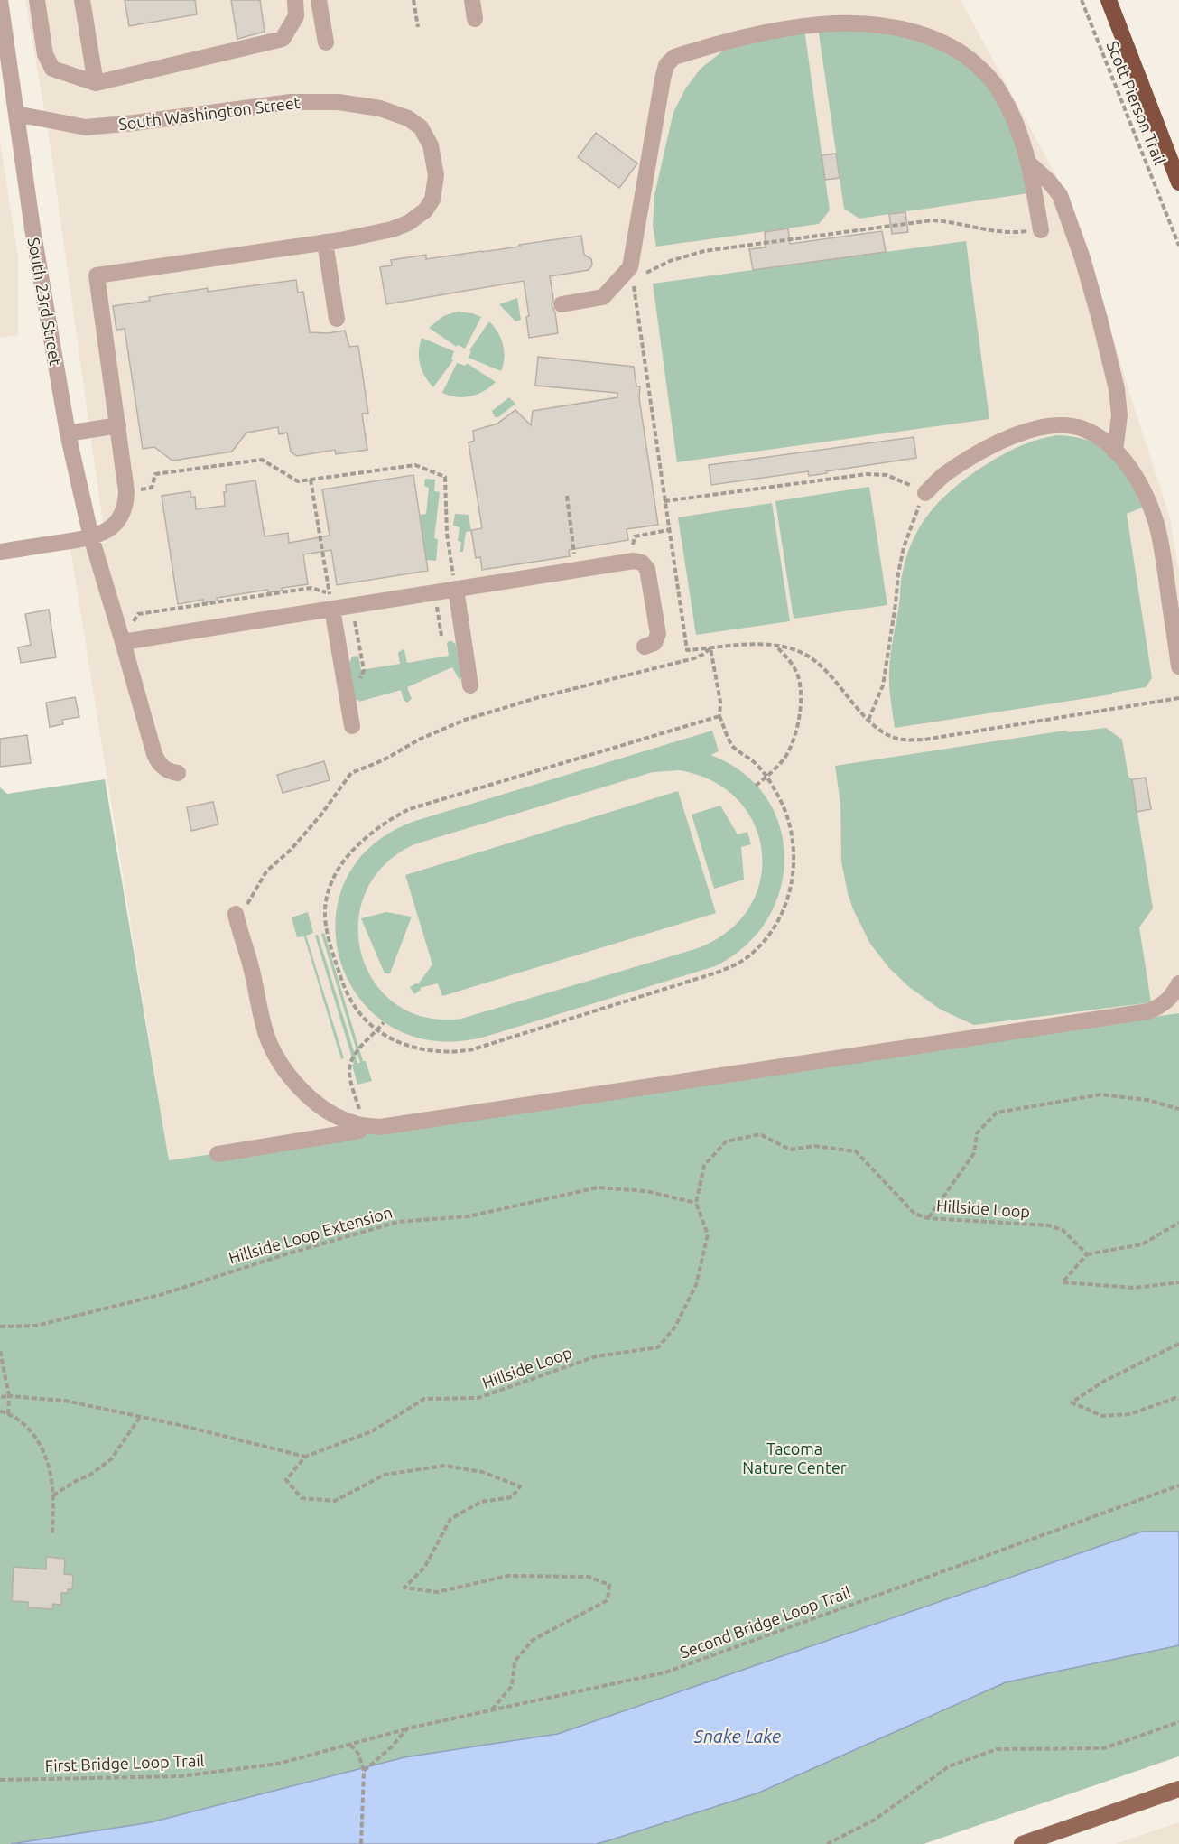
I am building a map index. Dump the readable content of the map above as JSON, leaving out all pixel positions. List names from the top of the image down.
{
  "streets": {
    "street": ["South Washington Street", "South 23rd Street"],
    "path": [
      "Scott Pierson Trail",
      "Hillside Loop",
      "Hillside Loop Extension",
      "Second Bridge Loop Trail",
      "First Bridge Loop Trail"
    ]
  },
  "crossings": [
    ["South Washington Street", "South 23rd Street"],
    ["Hillside Loop", "Hillside Loop Extension"],
    ["Hillside Loop", "Second Bridge Loop Trail"],
    ["Second Bridge Loop Trail", "First Bridge Loop Trail"]
  ],
  "water": ["Snake Lake"],
  "parks": ["Tacoma Nature Center"]
}
